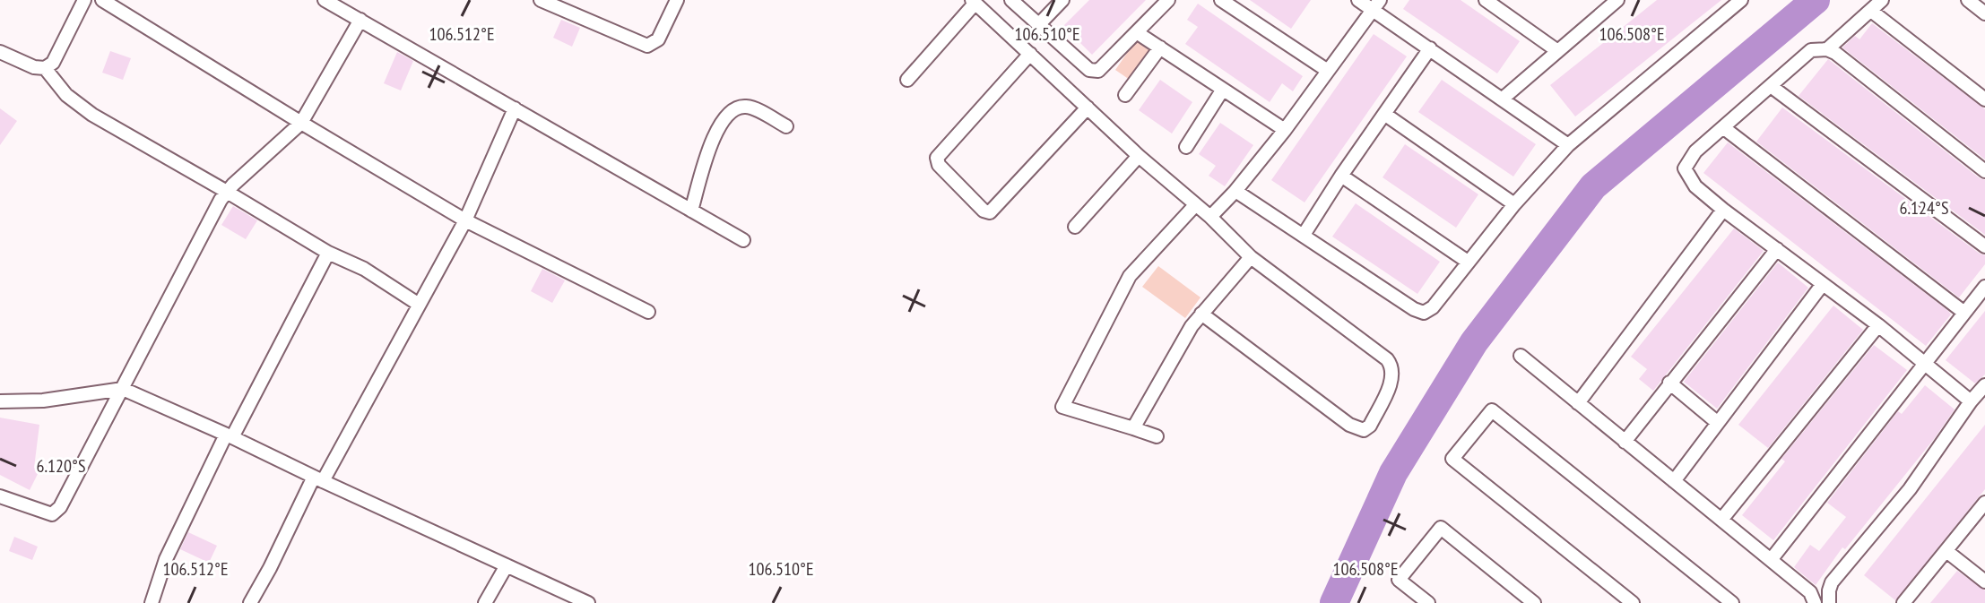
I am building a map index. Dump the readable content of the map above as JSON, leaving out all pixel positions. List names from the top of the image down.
{
  "coordinates": [
    "106.512°E",
    "106.510°E",
    "106.508°E",
    "6.124°S",
    "6.120°S"
  ]
}
